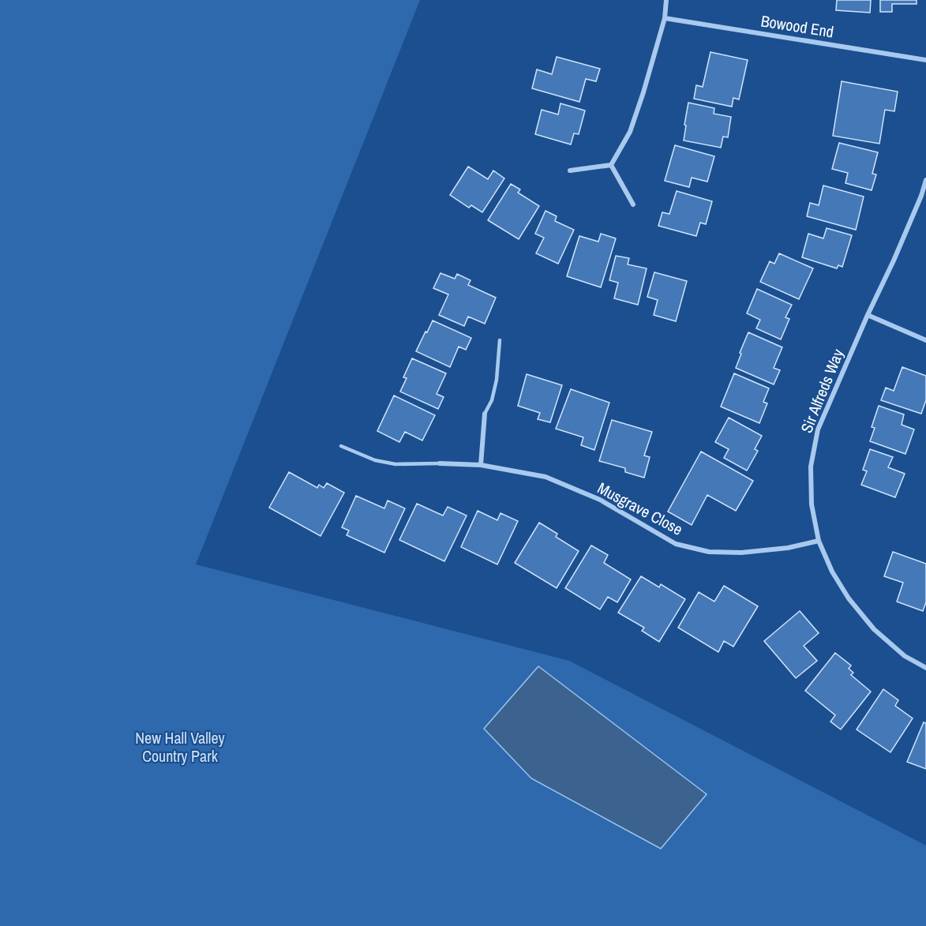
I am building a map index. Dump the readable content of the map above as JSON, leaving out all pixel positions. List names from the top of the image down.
{
  "streets": {
    "street": ["Bowood End", "Sir Alfreds Way", "Musgrave Close"]
  },
  "crossings": [
    ["Sir Alfreds Way", "Musgrave Close"]
  ],
  "parks": ["New Hall Valley Country Park"]
}
